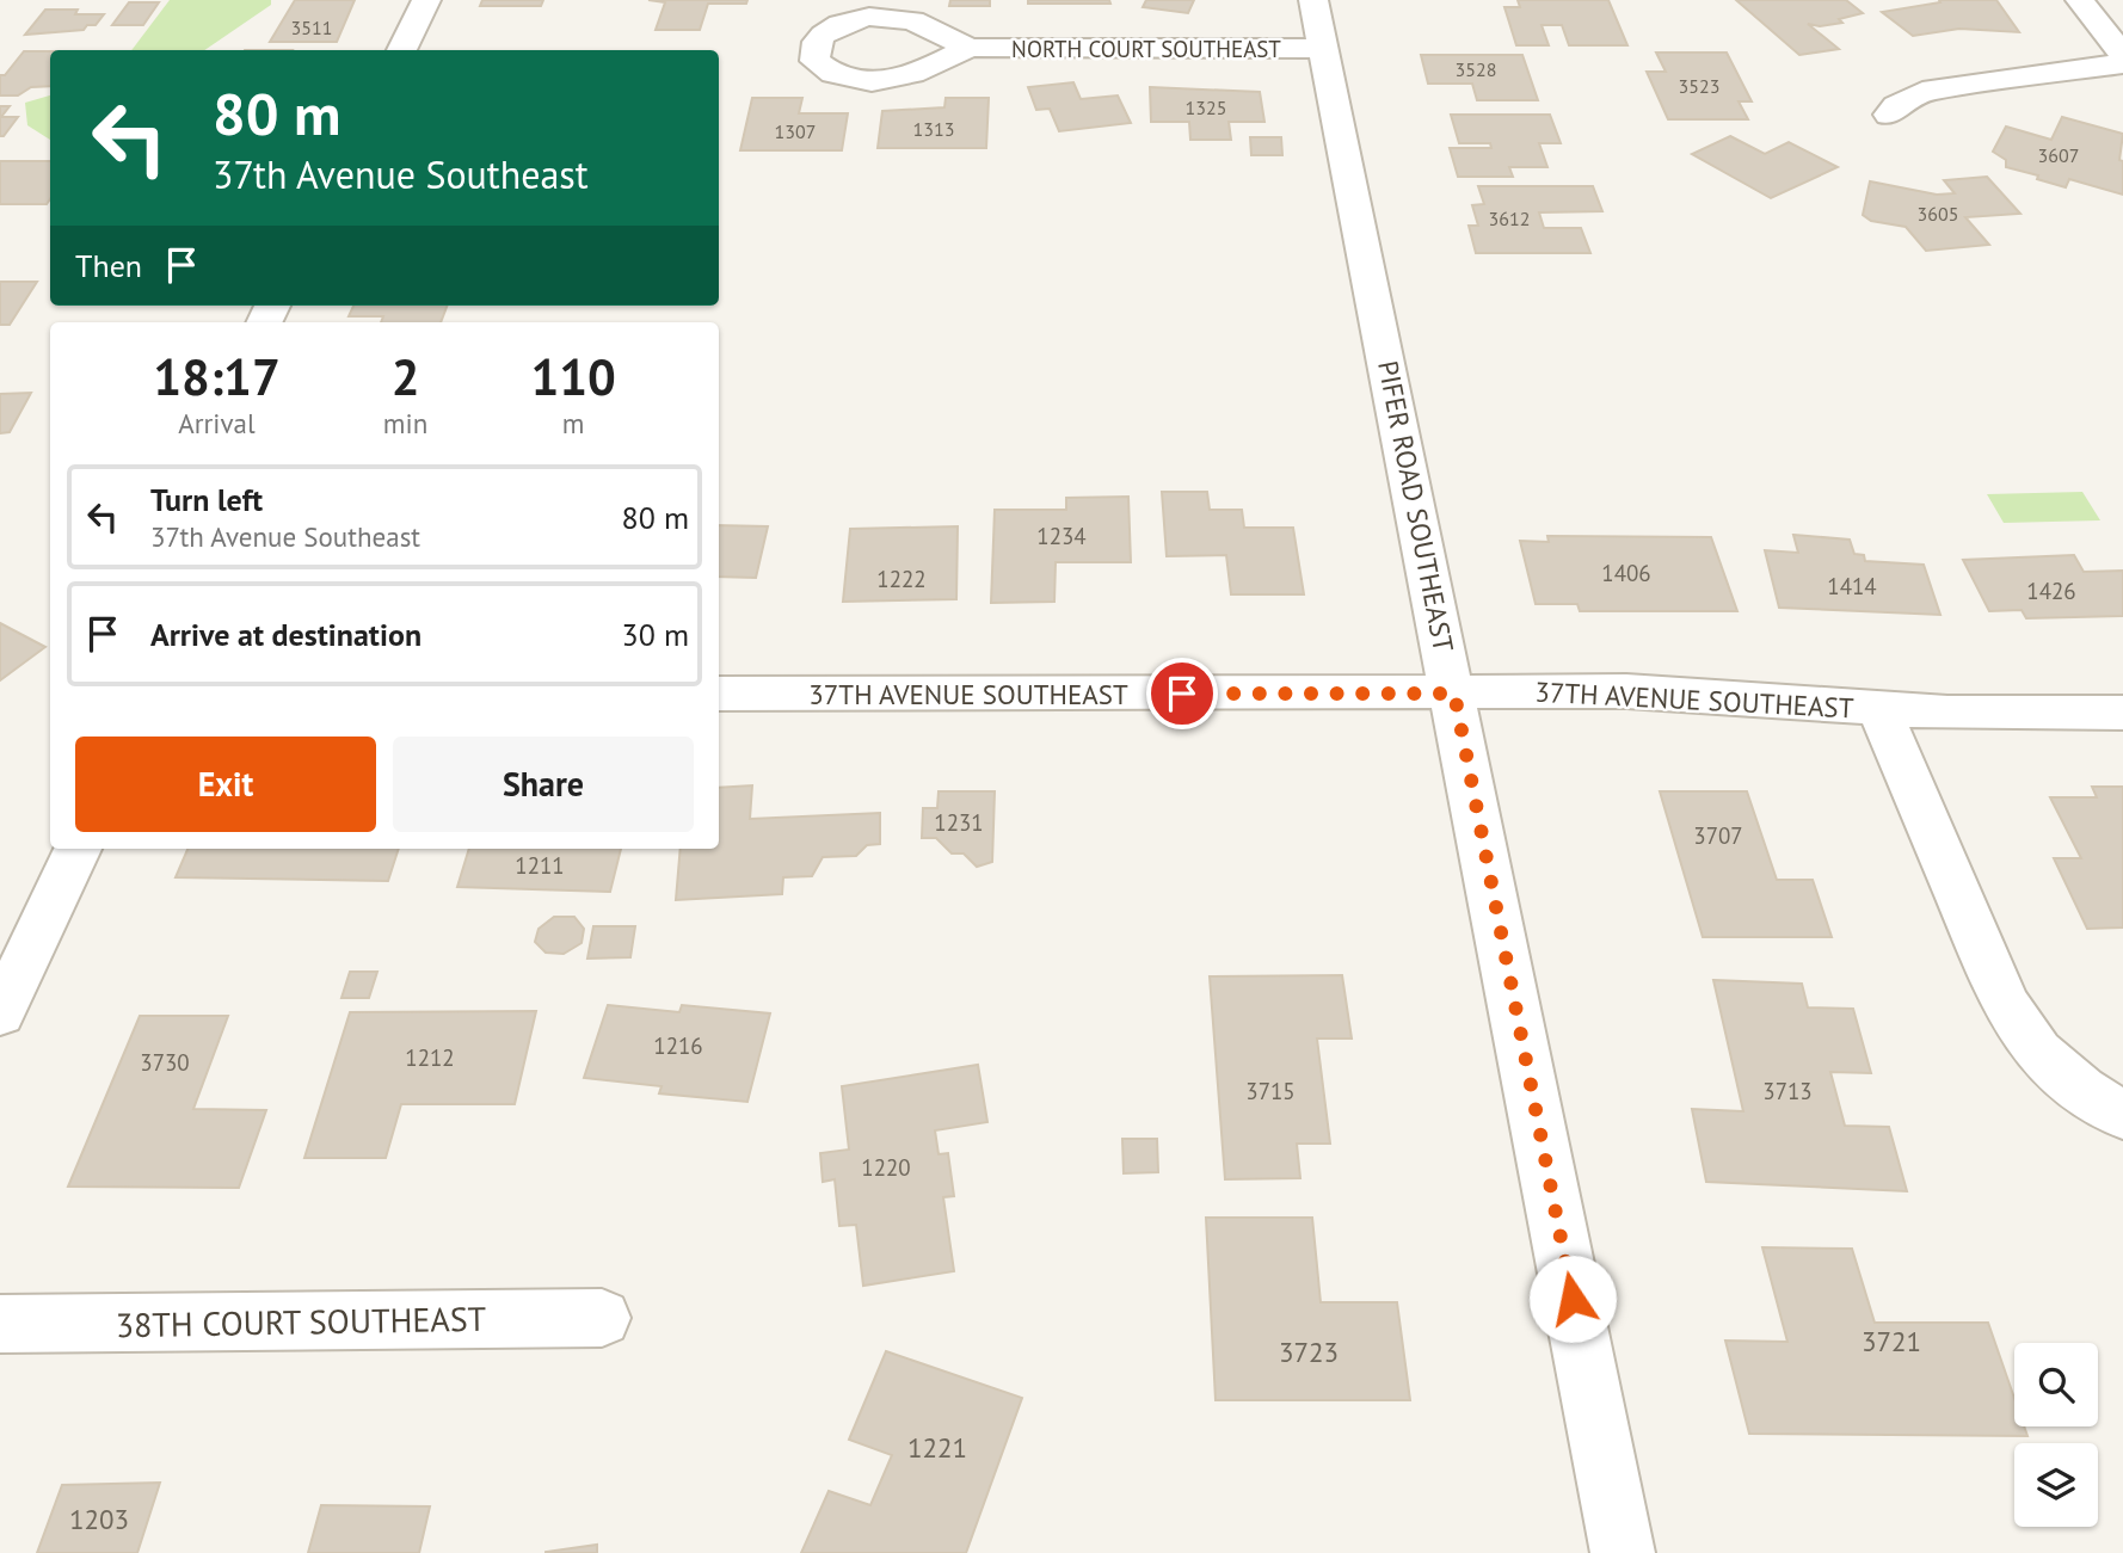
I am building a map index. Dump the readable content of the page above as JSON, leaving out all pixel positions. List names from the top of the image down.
{
  "streets": {
    "street": [
      "NORTH COURT SOUTHEAST",
      "PIFER ROAD SOUTHEAST",
      "37TH AVENUE SOUTHEAST",
      "38TH COURT SOUTHEAST"
    ]
  },
  "crossings": [
    ["NORTH COURT SOUTHEAST", "PIFER ROAD SOUTHEAST"],
    ["PIFER ROAD SOUTHEAST", "37TH AVENUE SOUTHEAST"]
  ],
  "house_numbers": [
    "3511",
    "3528",
    "3523",
    "1325",
    "1313",
    "1307",
    "3607",
    "3605",
    "3612",
    "1234",
    "1406",
    "1222",
    "1414",
    "1426",
    "1231",
    "3707",
    "1211",
    "1216",
    "1212",
    "3730",
    "3715",
    "3713",
    "1220",
    "3721",
    "3723",
    "1221",
    "1203"
  ],
  "page": {
    "turn": ["80 m", "37th Avenue Southeast"],
    "then": "Then",
    "eta": [
      "18:17",
      "Arrival",
      "2",
      "min",
      "110",
      "m"
    ],
    "list": [
      {
        "name": "Turn left",
        "note": "37th Avenue Southeast",
        "value": "80 m"
      },
      {
        "name": "Arrive at destination",
        "value": "30 m"
      }
    ],
    "buttons": ["Exit", "Share"]
  }
}
